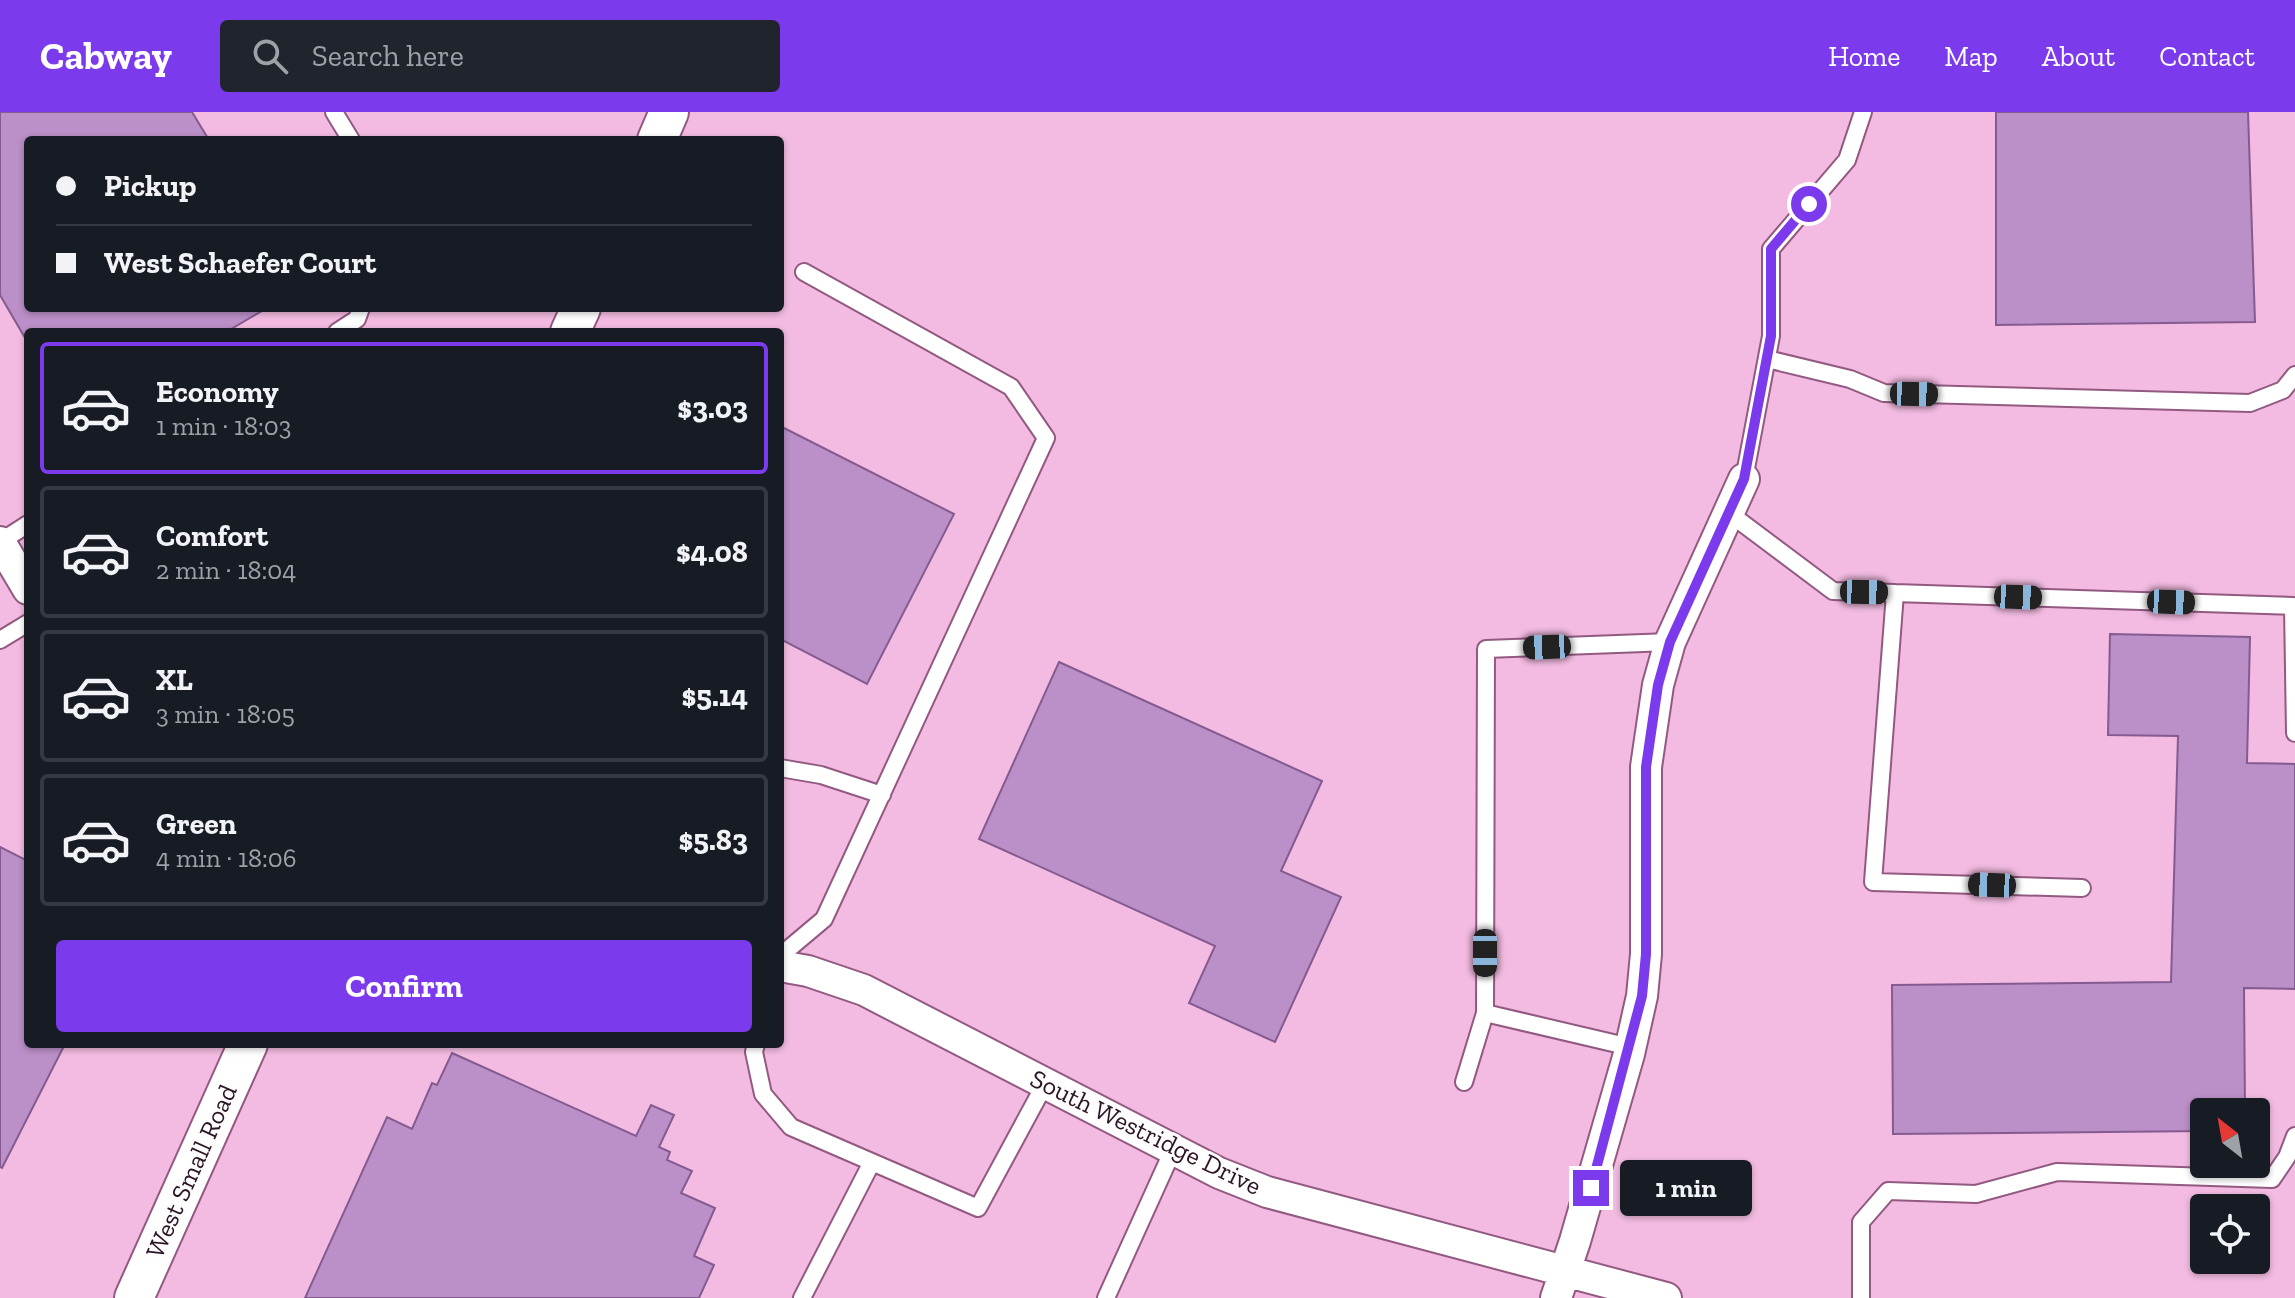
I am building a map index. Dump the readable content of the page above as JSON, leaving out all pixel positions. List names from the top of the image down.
{
  "streets": {
    "street": ["South Westridge Drive", "West Small Road"]
  },
  "north": "top left",
  "page": {
    "header": "Cabway",
    "search": "Search here",
    "nav": [
      "Home",
      "Map",
      "About",
      "Contact"
    ],
    "banner": ["Pickup", "West Schaefer Court"],
    "list": [
      {
        "name": "Economy",
        "note": "1 min · 18:03",
        "value": "$3.03"
      },
      {
        "name": "Comfort",
        "note": "2 min · 18:04",
        "value": "$4.08"
      },
      {
        "name": "XL",
        "note": "3 min · 18:05",
        "value": "$5.14"
      },
      {
        "name": "Green",
        "note": "4 min · 18:06",
        "value": "$5.83"
      }
    ],
    "buttons": "Confirm",
    "bubble": "1 min"
  }
}
